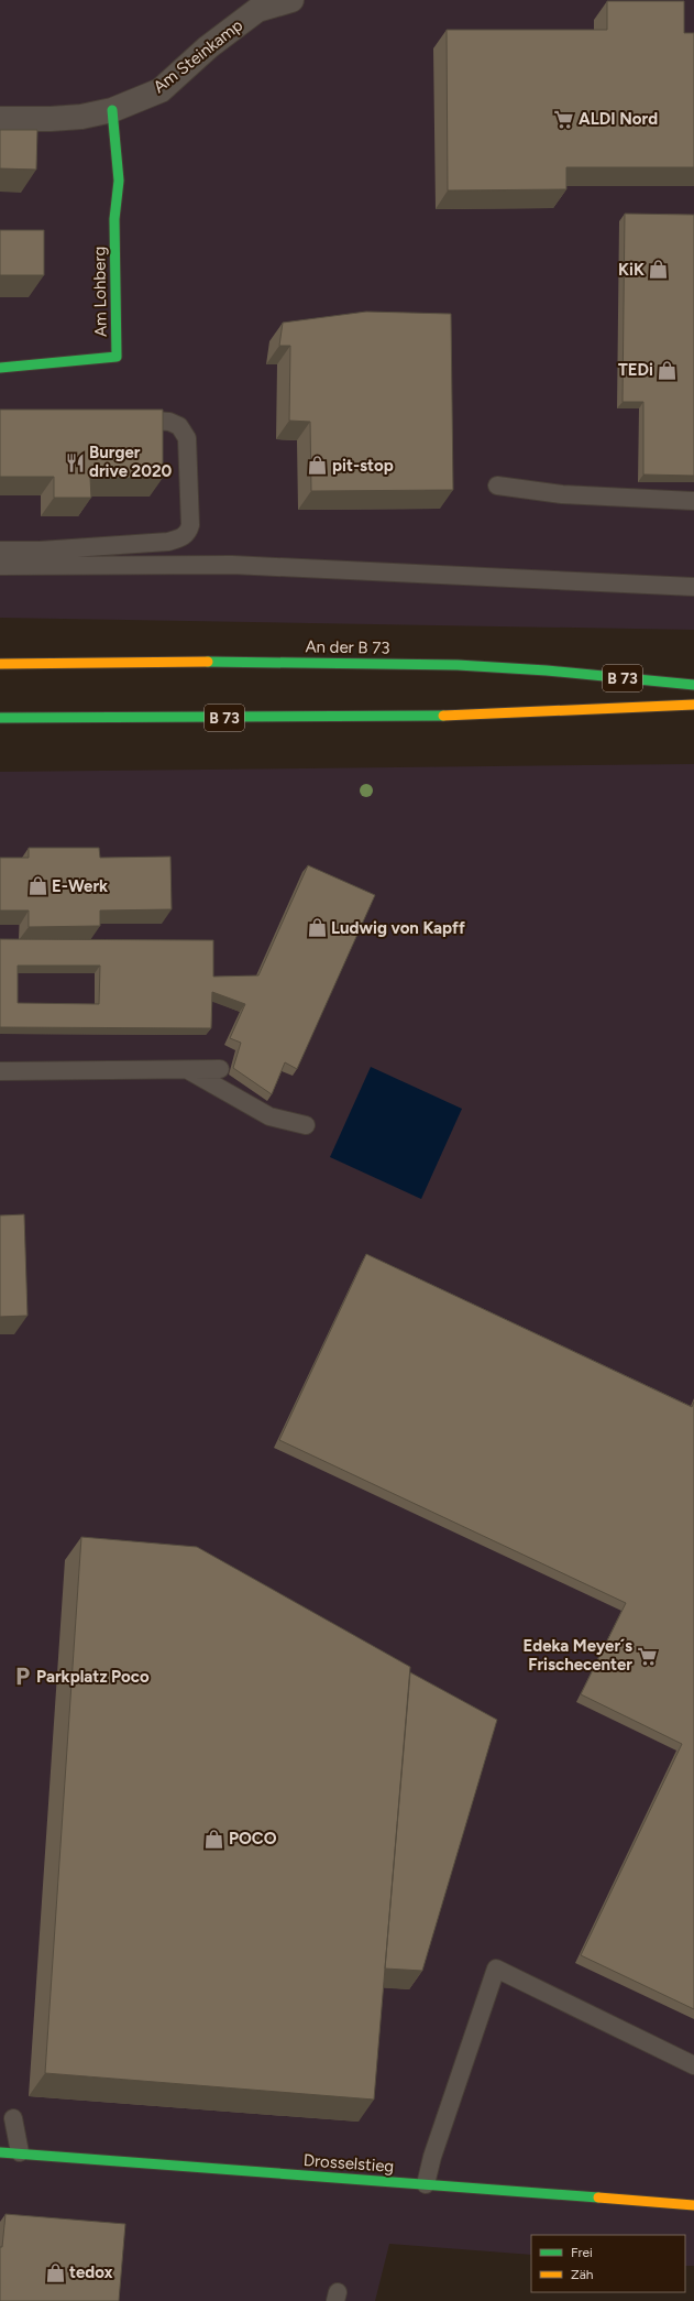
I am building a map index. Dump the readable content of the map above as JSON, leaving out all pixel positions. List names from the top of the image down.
{
  "streets": {
    "main road": [
      "Am Lohberg",
      "An der B 73",
      "B 73",
      "Drosselstieg"
    ],
    "street": ["Am Steinkamp"]
  },
  "crossings": [
    ["Am Steinkamp", "Am Lohberg"]
  ],
  "places": {
    "supermarket": ["ALDI Nord", "Edeka Meyer´s Frischecenter"],
    "shop": [
      "KiK",
      "TEDi",
      "pit-stop",
      "E-Werk",
      "Ludwig von Kapff",
      "POCO",
      "tedox"
    ],
    "restaurant": ["Burger drive 2020"],
    "parking": ["Parkplatz Poco"]
  },
  "legend": ["Frei", "Zäh"]
}
